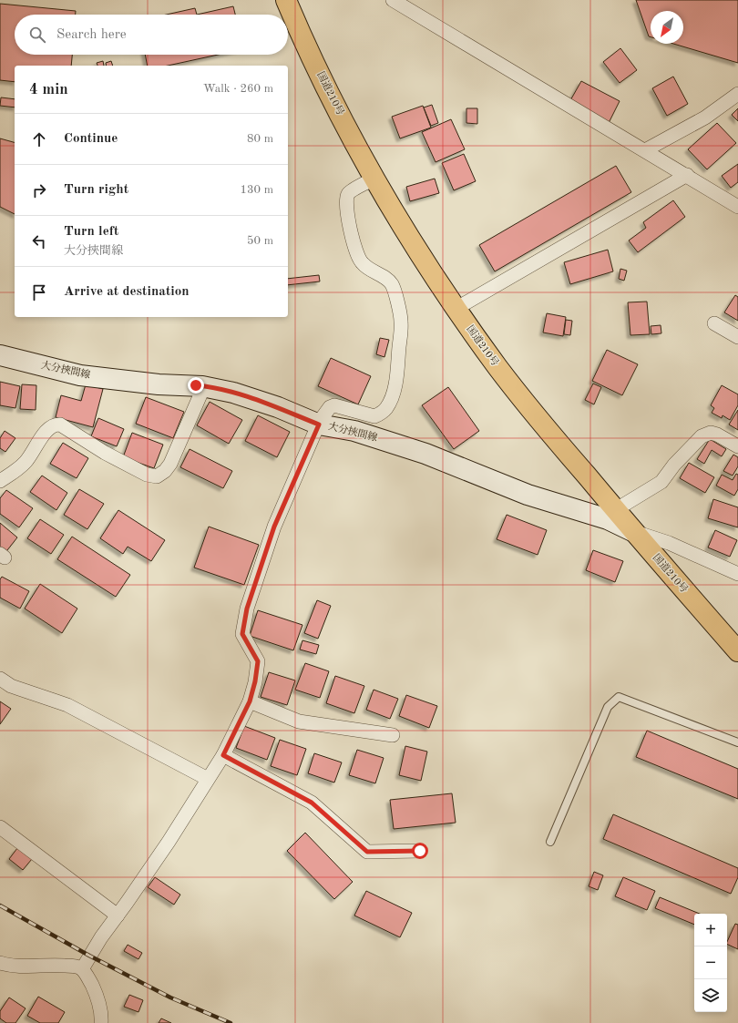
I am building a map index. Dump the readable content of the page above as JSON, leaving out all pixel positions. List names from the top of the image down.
{
  "streets": {
    "highway": ["国道210号"],
    "main road": ["大分挾間線"]
  },
  "crossings": [
    ["国道210号", "大分挾間線"]
  ],
  "north": "bottom left",
  "page": {
    "search": "Search here",
    "heading": ["4 min", "Walk · 260 m"],
    "list": [
      ["Continue", "80 m"],
      ["Turn right", "130 m"],
      ["Turn left", "大分挾間線", "50 m"],
      "Arrive at destination"
    ],
    "map_buttons": ["+", "−"]
  }
}
